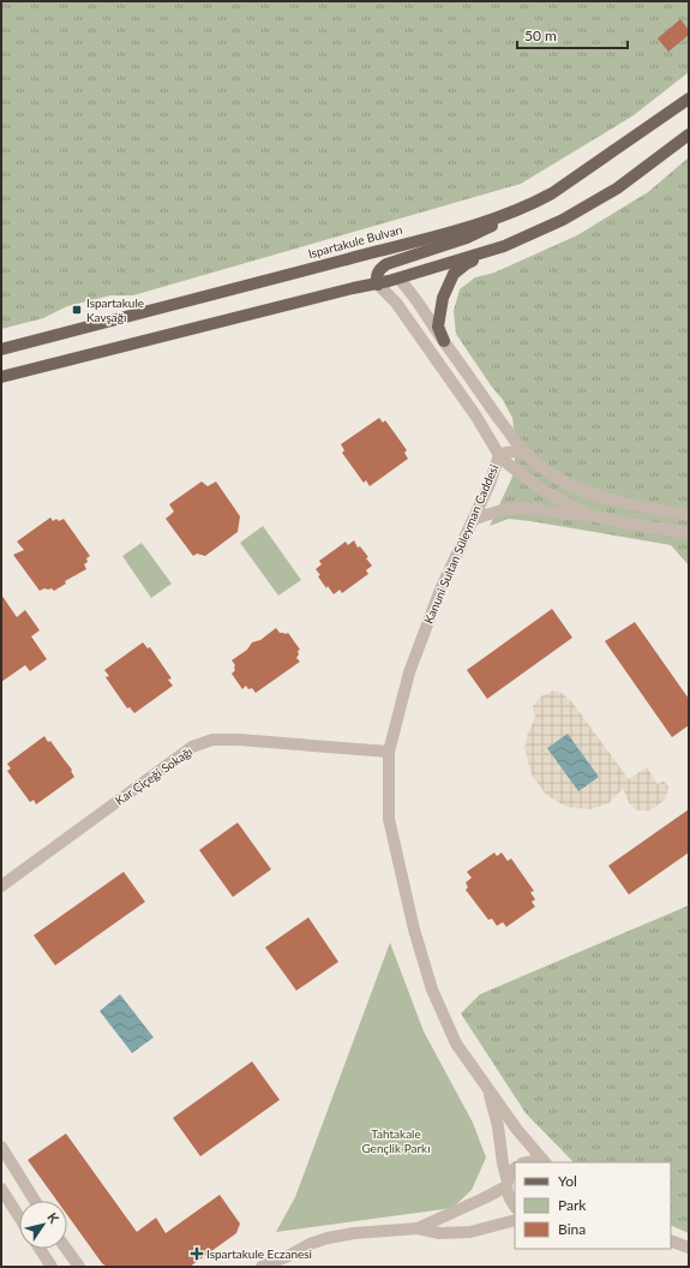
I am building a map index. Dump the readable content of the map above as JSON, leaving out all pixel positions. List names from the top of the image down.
{
  "streets": {
    "main road": ["Ispartakule Bulvarı"],
    "street": ["Kanuni Sultan Süleyman Caddesi", "Kar Çiçeği Sokağı"]
  },
  "crossings": [
    ["Kanuni Sultan Süleyman Caddesi", "Kar Çiçeği Sokağı"]
  ],
  "parks": ["Tahtakale Gençlik Parkı"],
  "places": {
    "transit": ["Ispartakule Kavşağı"],
    "health": ["Ispartakule Eczanesi"]
  },
  "legend": ["Yol", "Park", "Bina"],
  "scale_bar": "50 m",
  "north": "top right"
}
